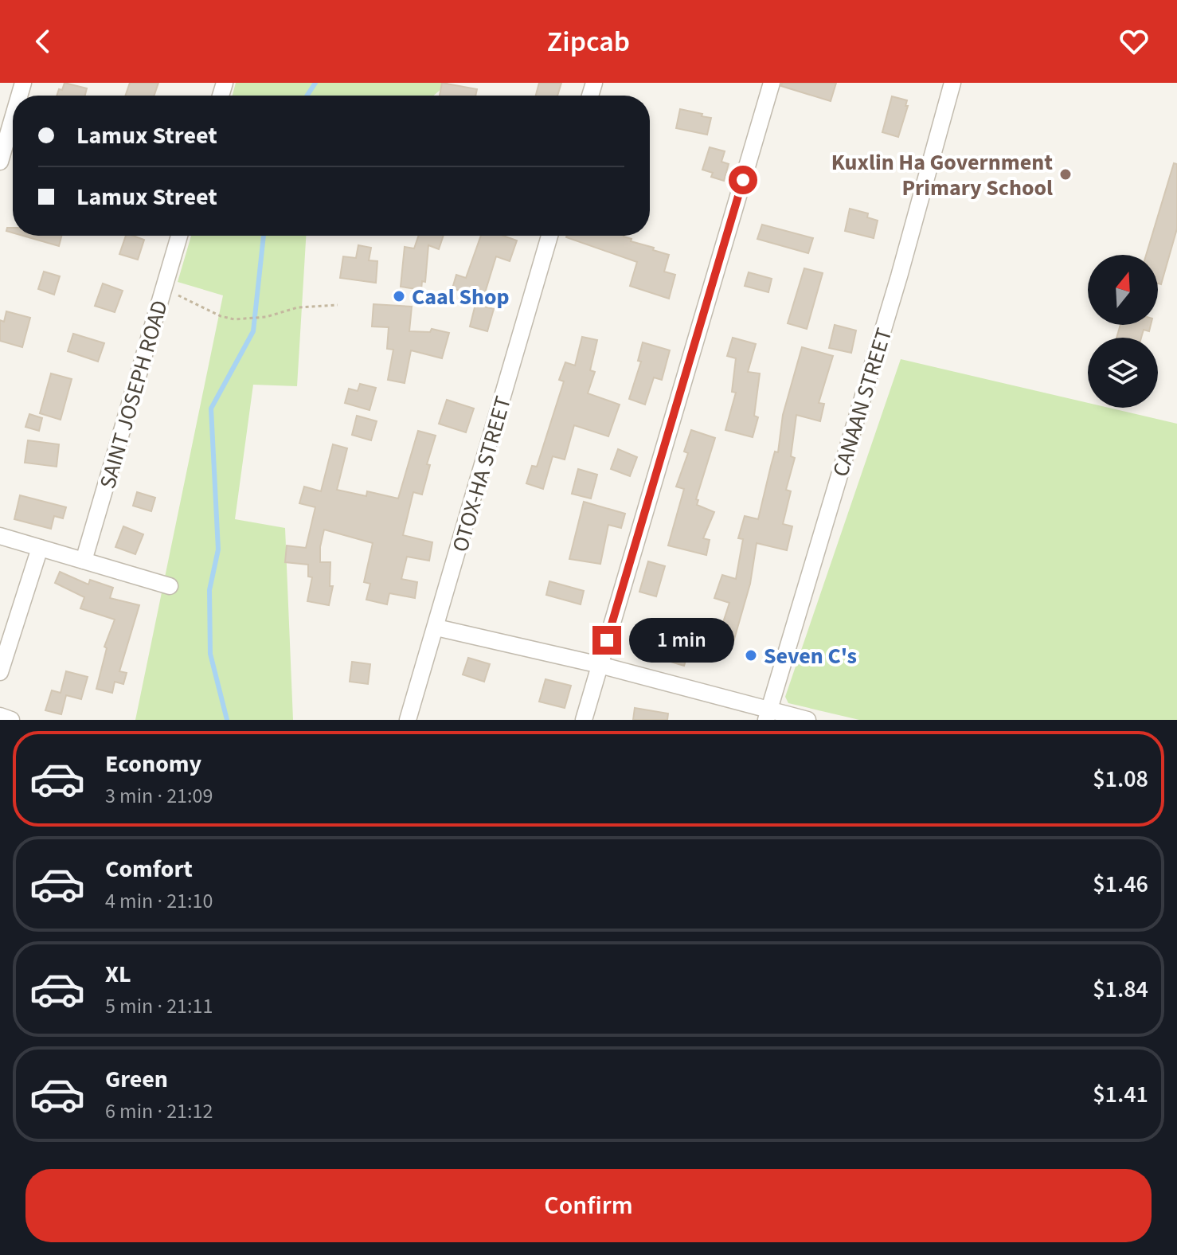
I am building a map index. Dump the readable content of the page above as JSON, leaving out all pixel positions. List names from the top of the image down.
{
  "streets": {
    "street": ["SAINT JOSEPH ROAD", "CANAAN STREET", "OTOX-HA STREET"]
  },
  "places": ["Kuxlin Ha Government Primary School", "Caal Shop", "Seven C's"],
  "north": "top",
  "page": {
    "header": "Zipcab",
    "banner": ["Lamux Street", "Lamux Street"],
    "bubble": "1 min",
    "list": [
      {
        "name": "Economy",
        "note": "3 min · 21:09",
        "value": "$1.08"
      },
      {
        "name": "Comfort",
        "note": "4 min · 21:10",
        "value": "$1.46"
      },
      {
        "name": "XL",
        "note": "5 min · 21:11",
        "value": "$1.84"
      },
      {
        "name": "Green",
        "note": "6 min · 21:12",
        "value": "$1.41"
      }
    ],
    "buttons": "Confirm"
  }
}
